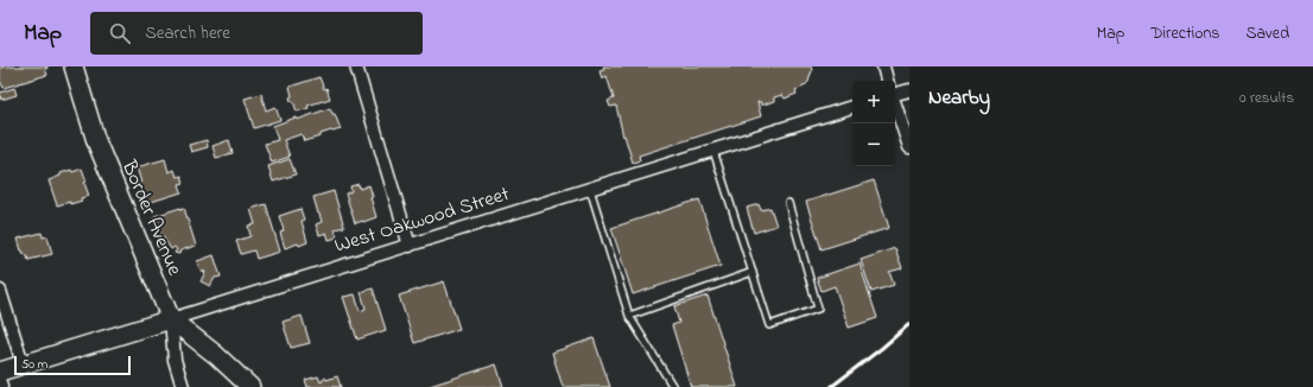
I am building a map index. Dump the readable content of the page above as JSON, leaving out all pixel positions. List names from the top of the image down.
{
  "streets": {
    "street": ["Border Avenue", "West Oakwood Street"]
  },
  "crossings": [
    ["Border Avenue", "West Oakwood Street"]
  ],
  "scale_bar": "50 m",
  "page": {
    "header": "Map",
    "search": "Search here",
    "nav": ["Map", "Directions", "Saved"],
    "heading": ["Nearby", "0 results"],
    "map_buttons": ["+", "−"],
    "scale": "50 m"
  }
}
